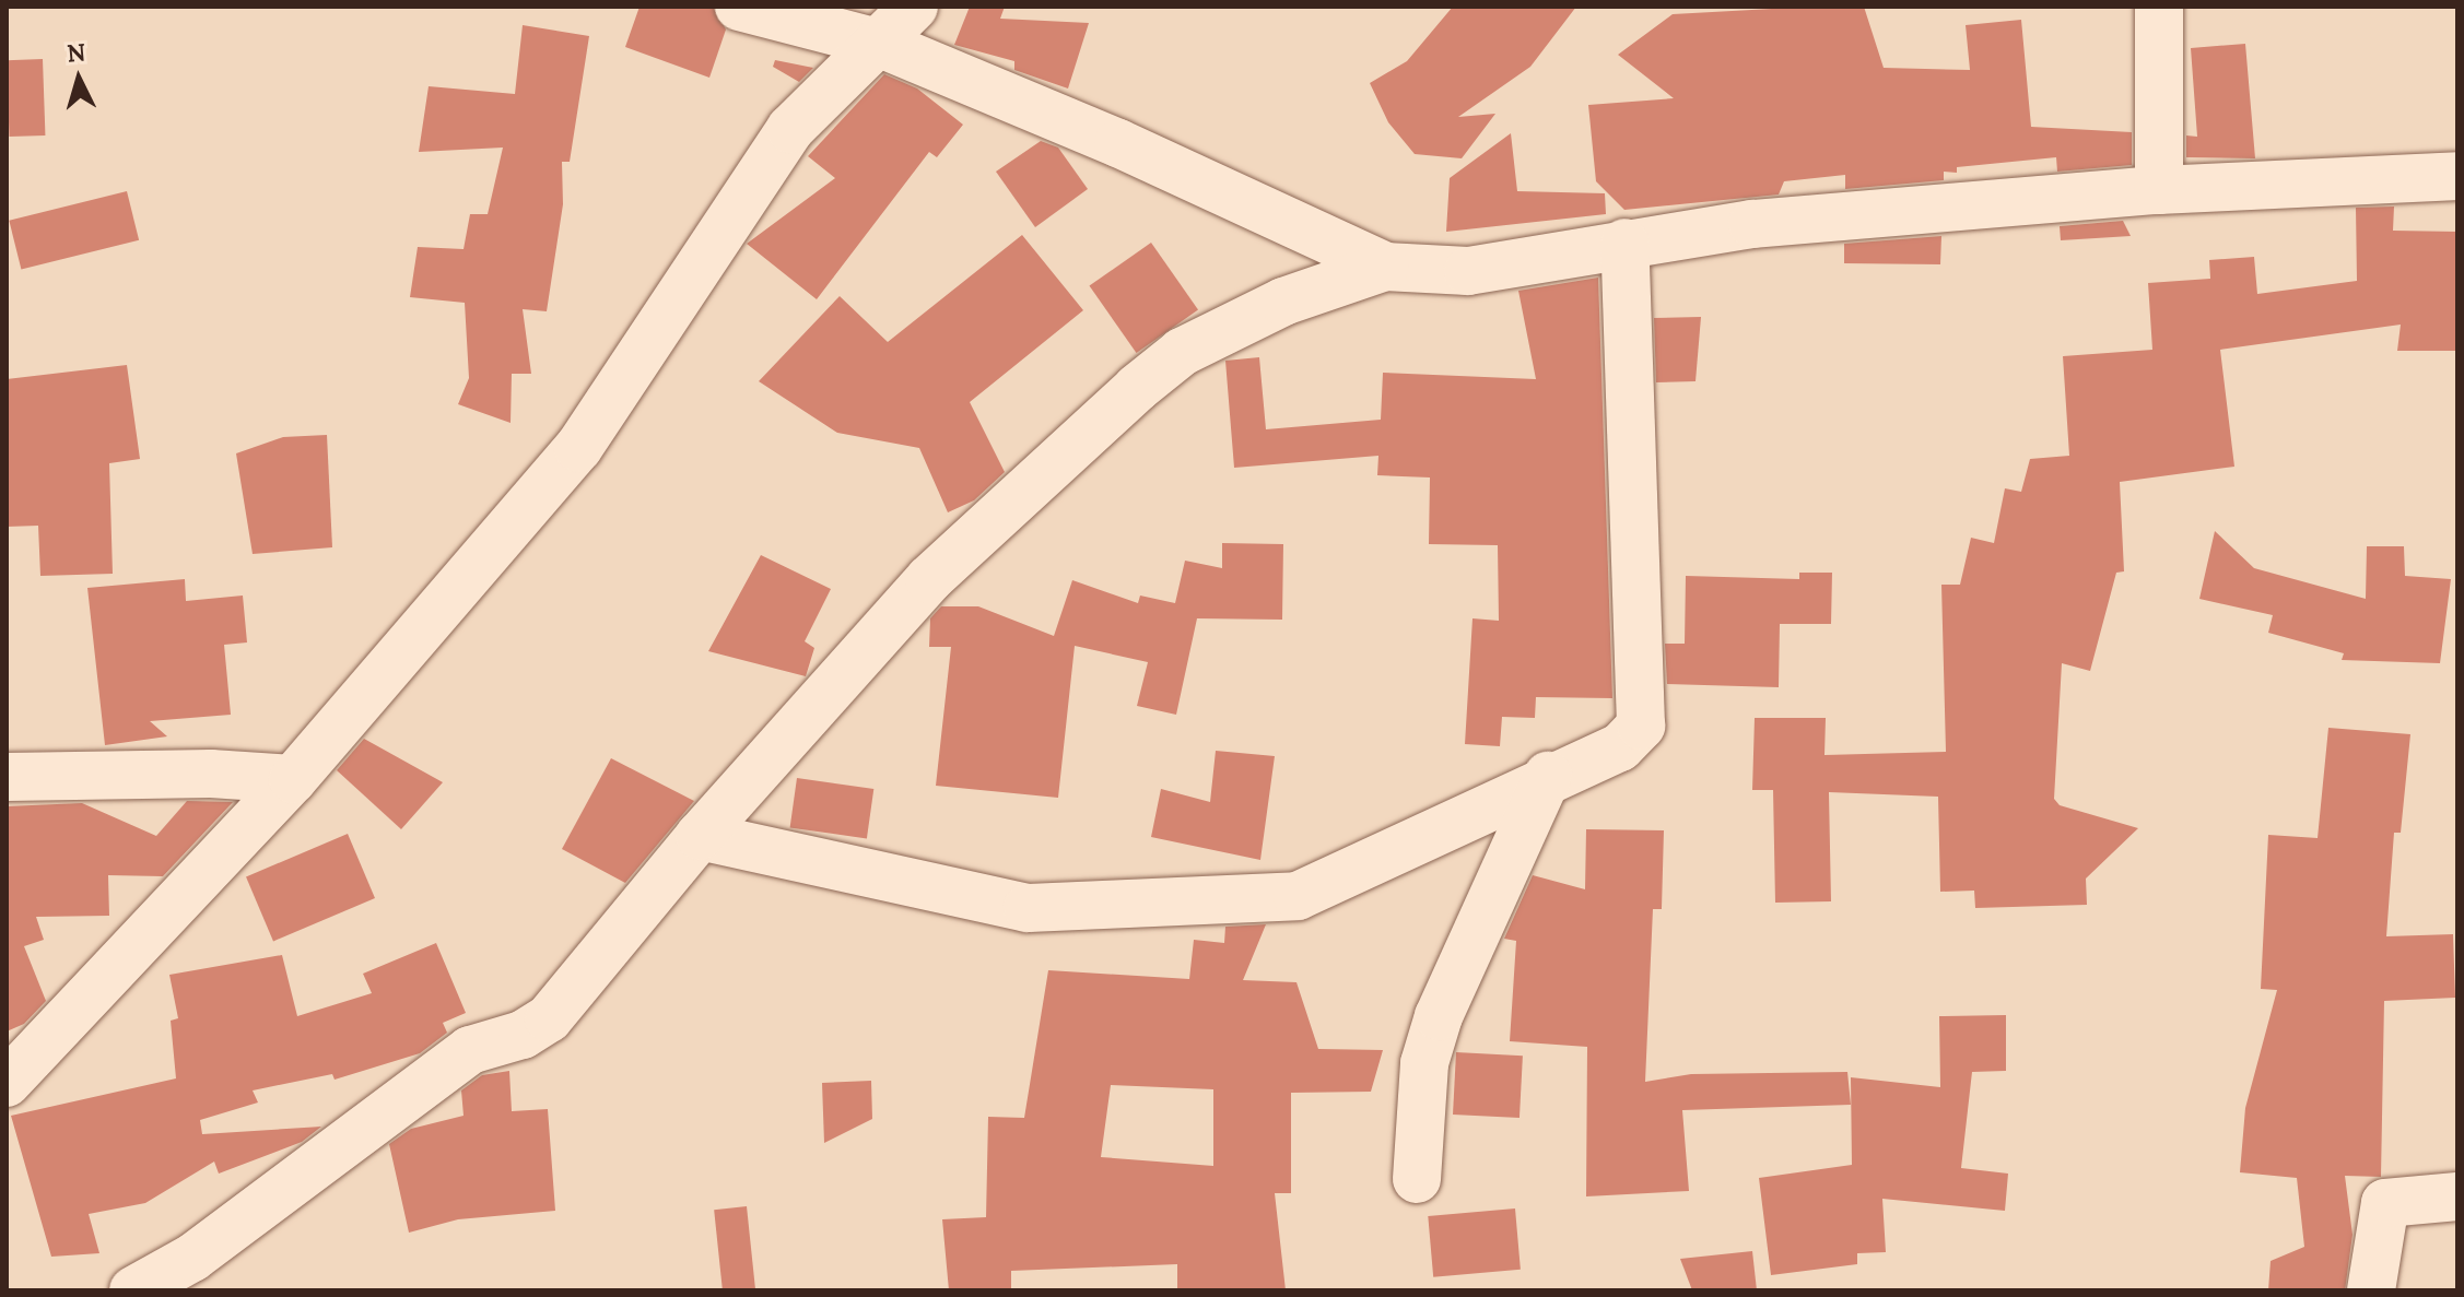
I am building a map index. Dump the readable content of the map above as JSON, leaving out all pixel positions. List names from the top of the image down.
{
  "north": "top"
}
